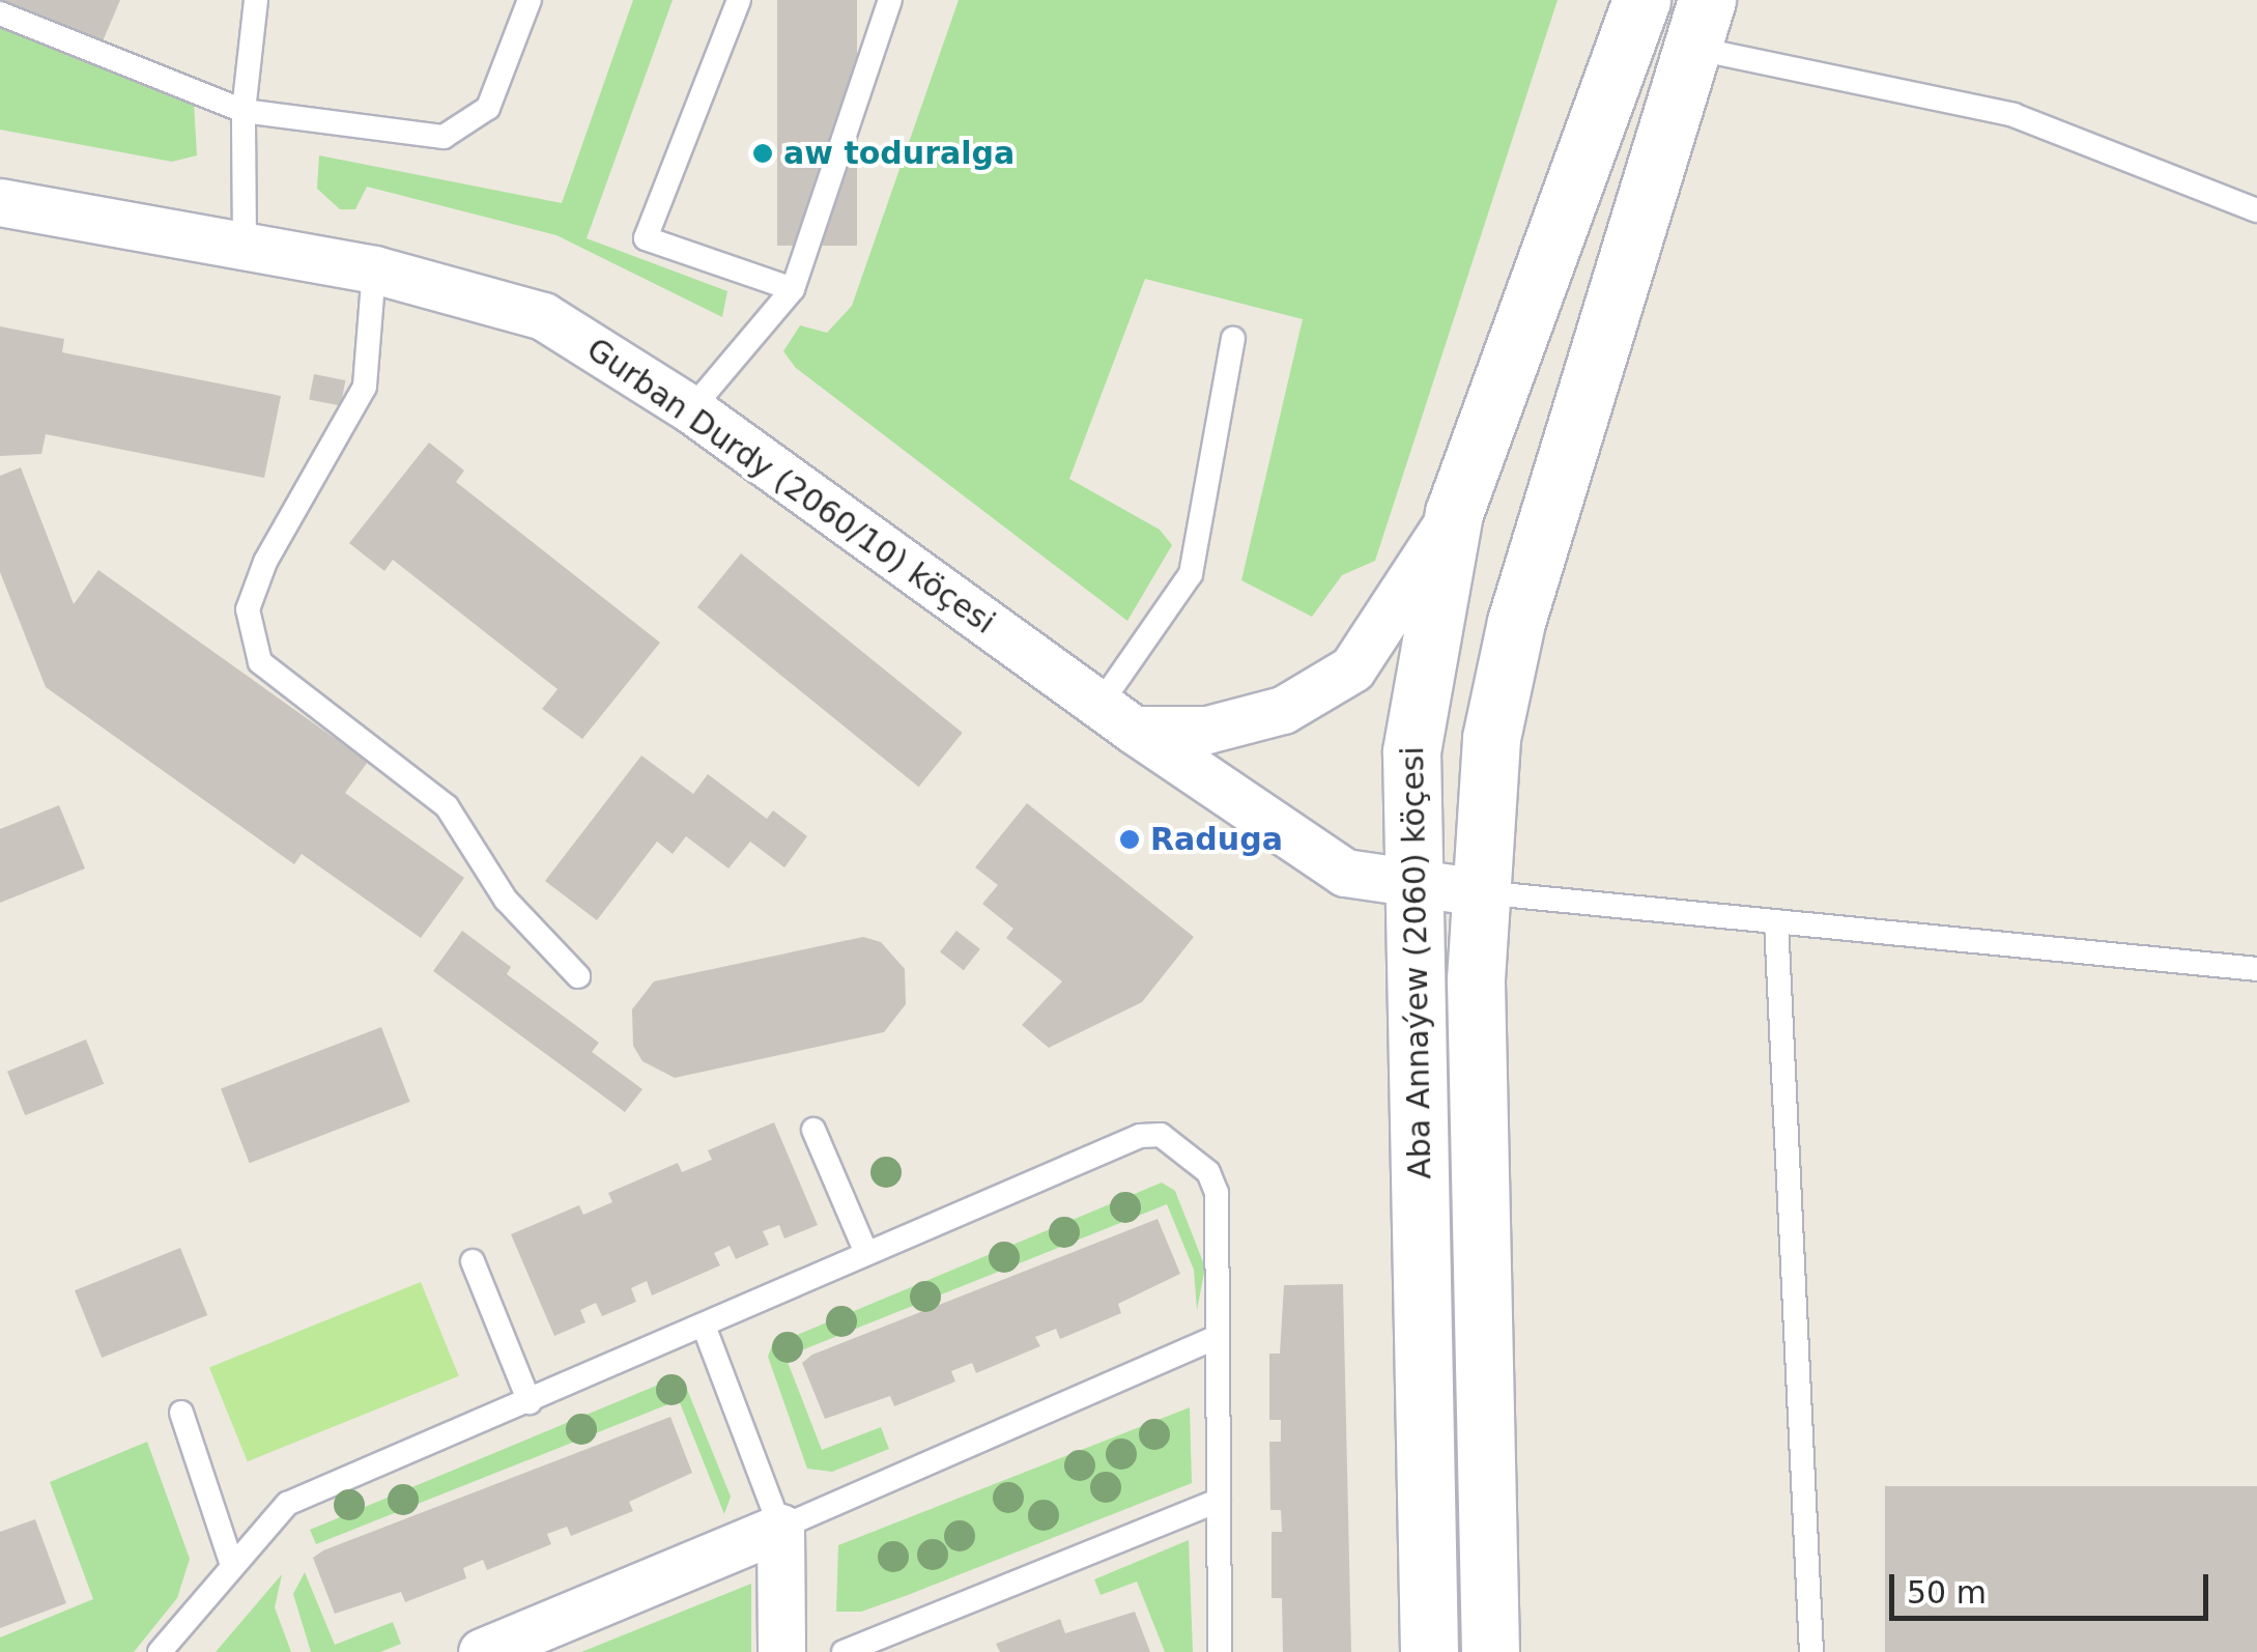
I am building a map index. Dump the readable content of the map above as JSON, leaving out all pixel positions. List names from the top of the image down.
{
  "streets": {
    "main road": ["Aba Annaýew (2060) köçesi"],
    "street": ["Gurban Durdy (2060/10) köçesi"]
  },
  "crossings": [
    ["Gurban Durdy (2060/10) köçesi", "Aba Annaýew (2060) köçesi"]
  ],
  "places": ["aw toduralga", "Raduga"],
  "scale_bar": "50 m"
}
